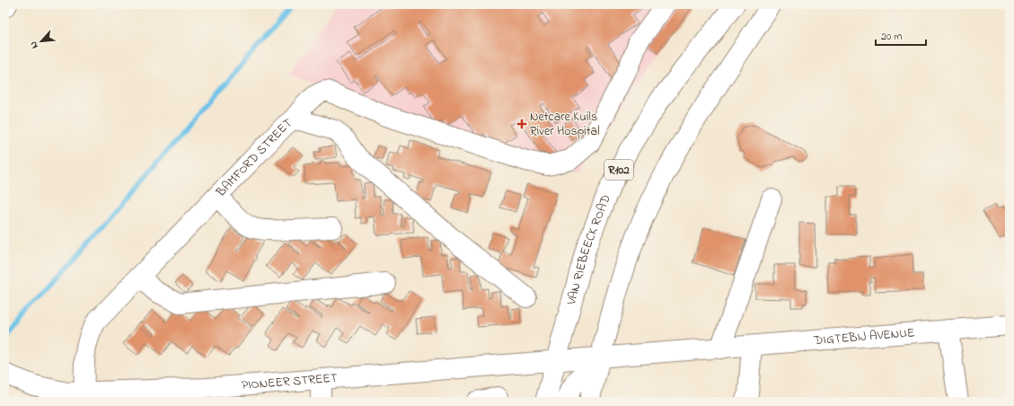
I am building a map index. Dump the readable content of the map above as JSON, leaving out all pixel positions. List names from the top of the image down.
{
  "streets": {
    "street": [
      "BAMFORD STREET",
      "R102",
      "VAN RIEBEECK ROAD",
      "DIGTEBIJ AVENUE",
      "PIONEER STREET"
    ]
  },
  "crossings": [
    ["BAMFORD STREET", "PIONEER STREET"],
    ["VAN RIEBEECK ROAD", "PIONEER STREET"],
    ["DIGTEBIJ AVENUE", "PIONEER STREET"]
  ],
  "places": {
    "health": ["Netcare Kuils River Hospital"]
  },
  "scale_bar": "20 m",
  "north": "bottom left"
}
